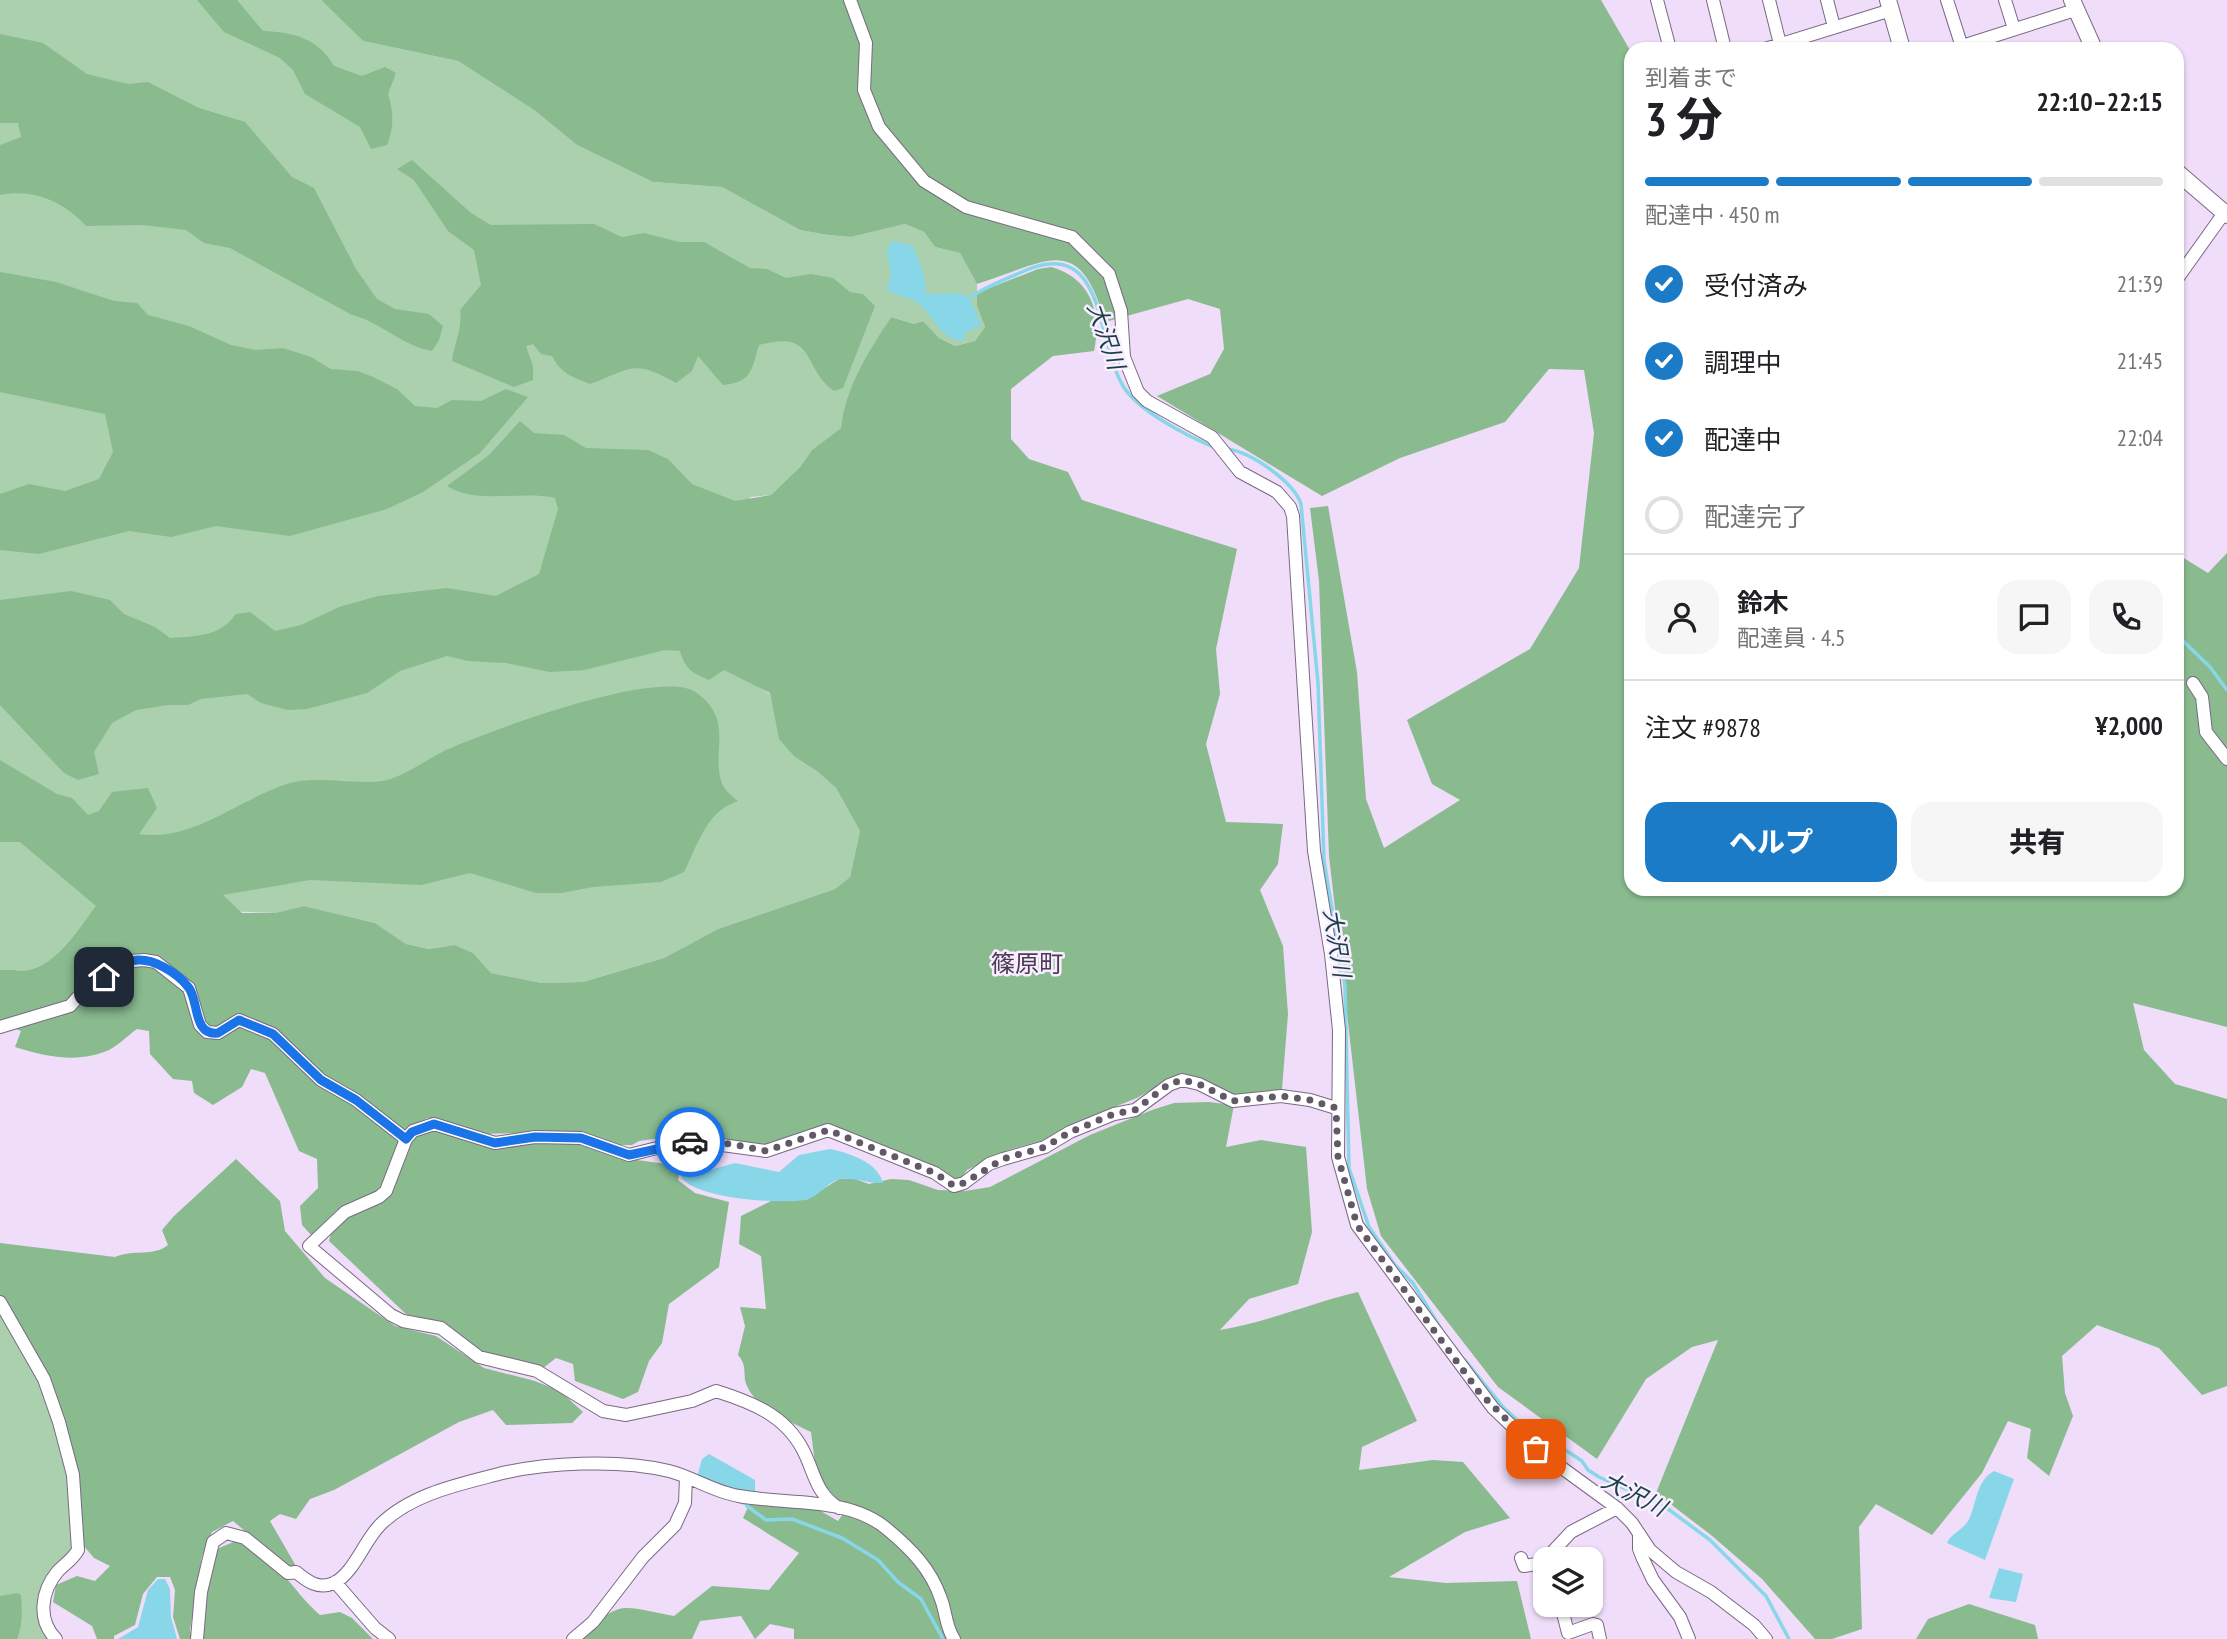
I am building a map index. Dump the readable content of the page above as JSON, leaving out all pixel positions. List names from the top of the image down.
{
  "districts": ["篠原町"],
  "water": ["大沢川"],
  "page": {
    "heading": ["3 分", "到着まで", "22:10–22:15"],
    "panel": [
      "鈴木",
      "配達員 · 4.5",
      "注文 #9878",
      "¥2,000"
    ],
    "bar": "配達中 · 450 m",
    "list": [
      ["受付済み", "21:39"],
      ["調理中", "21:45"],
      ["配達中", "22:04"],
      "配達完了"
    ],
    "buttons": ["ヘルプ", "共有"]
  }
}
